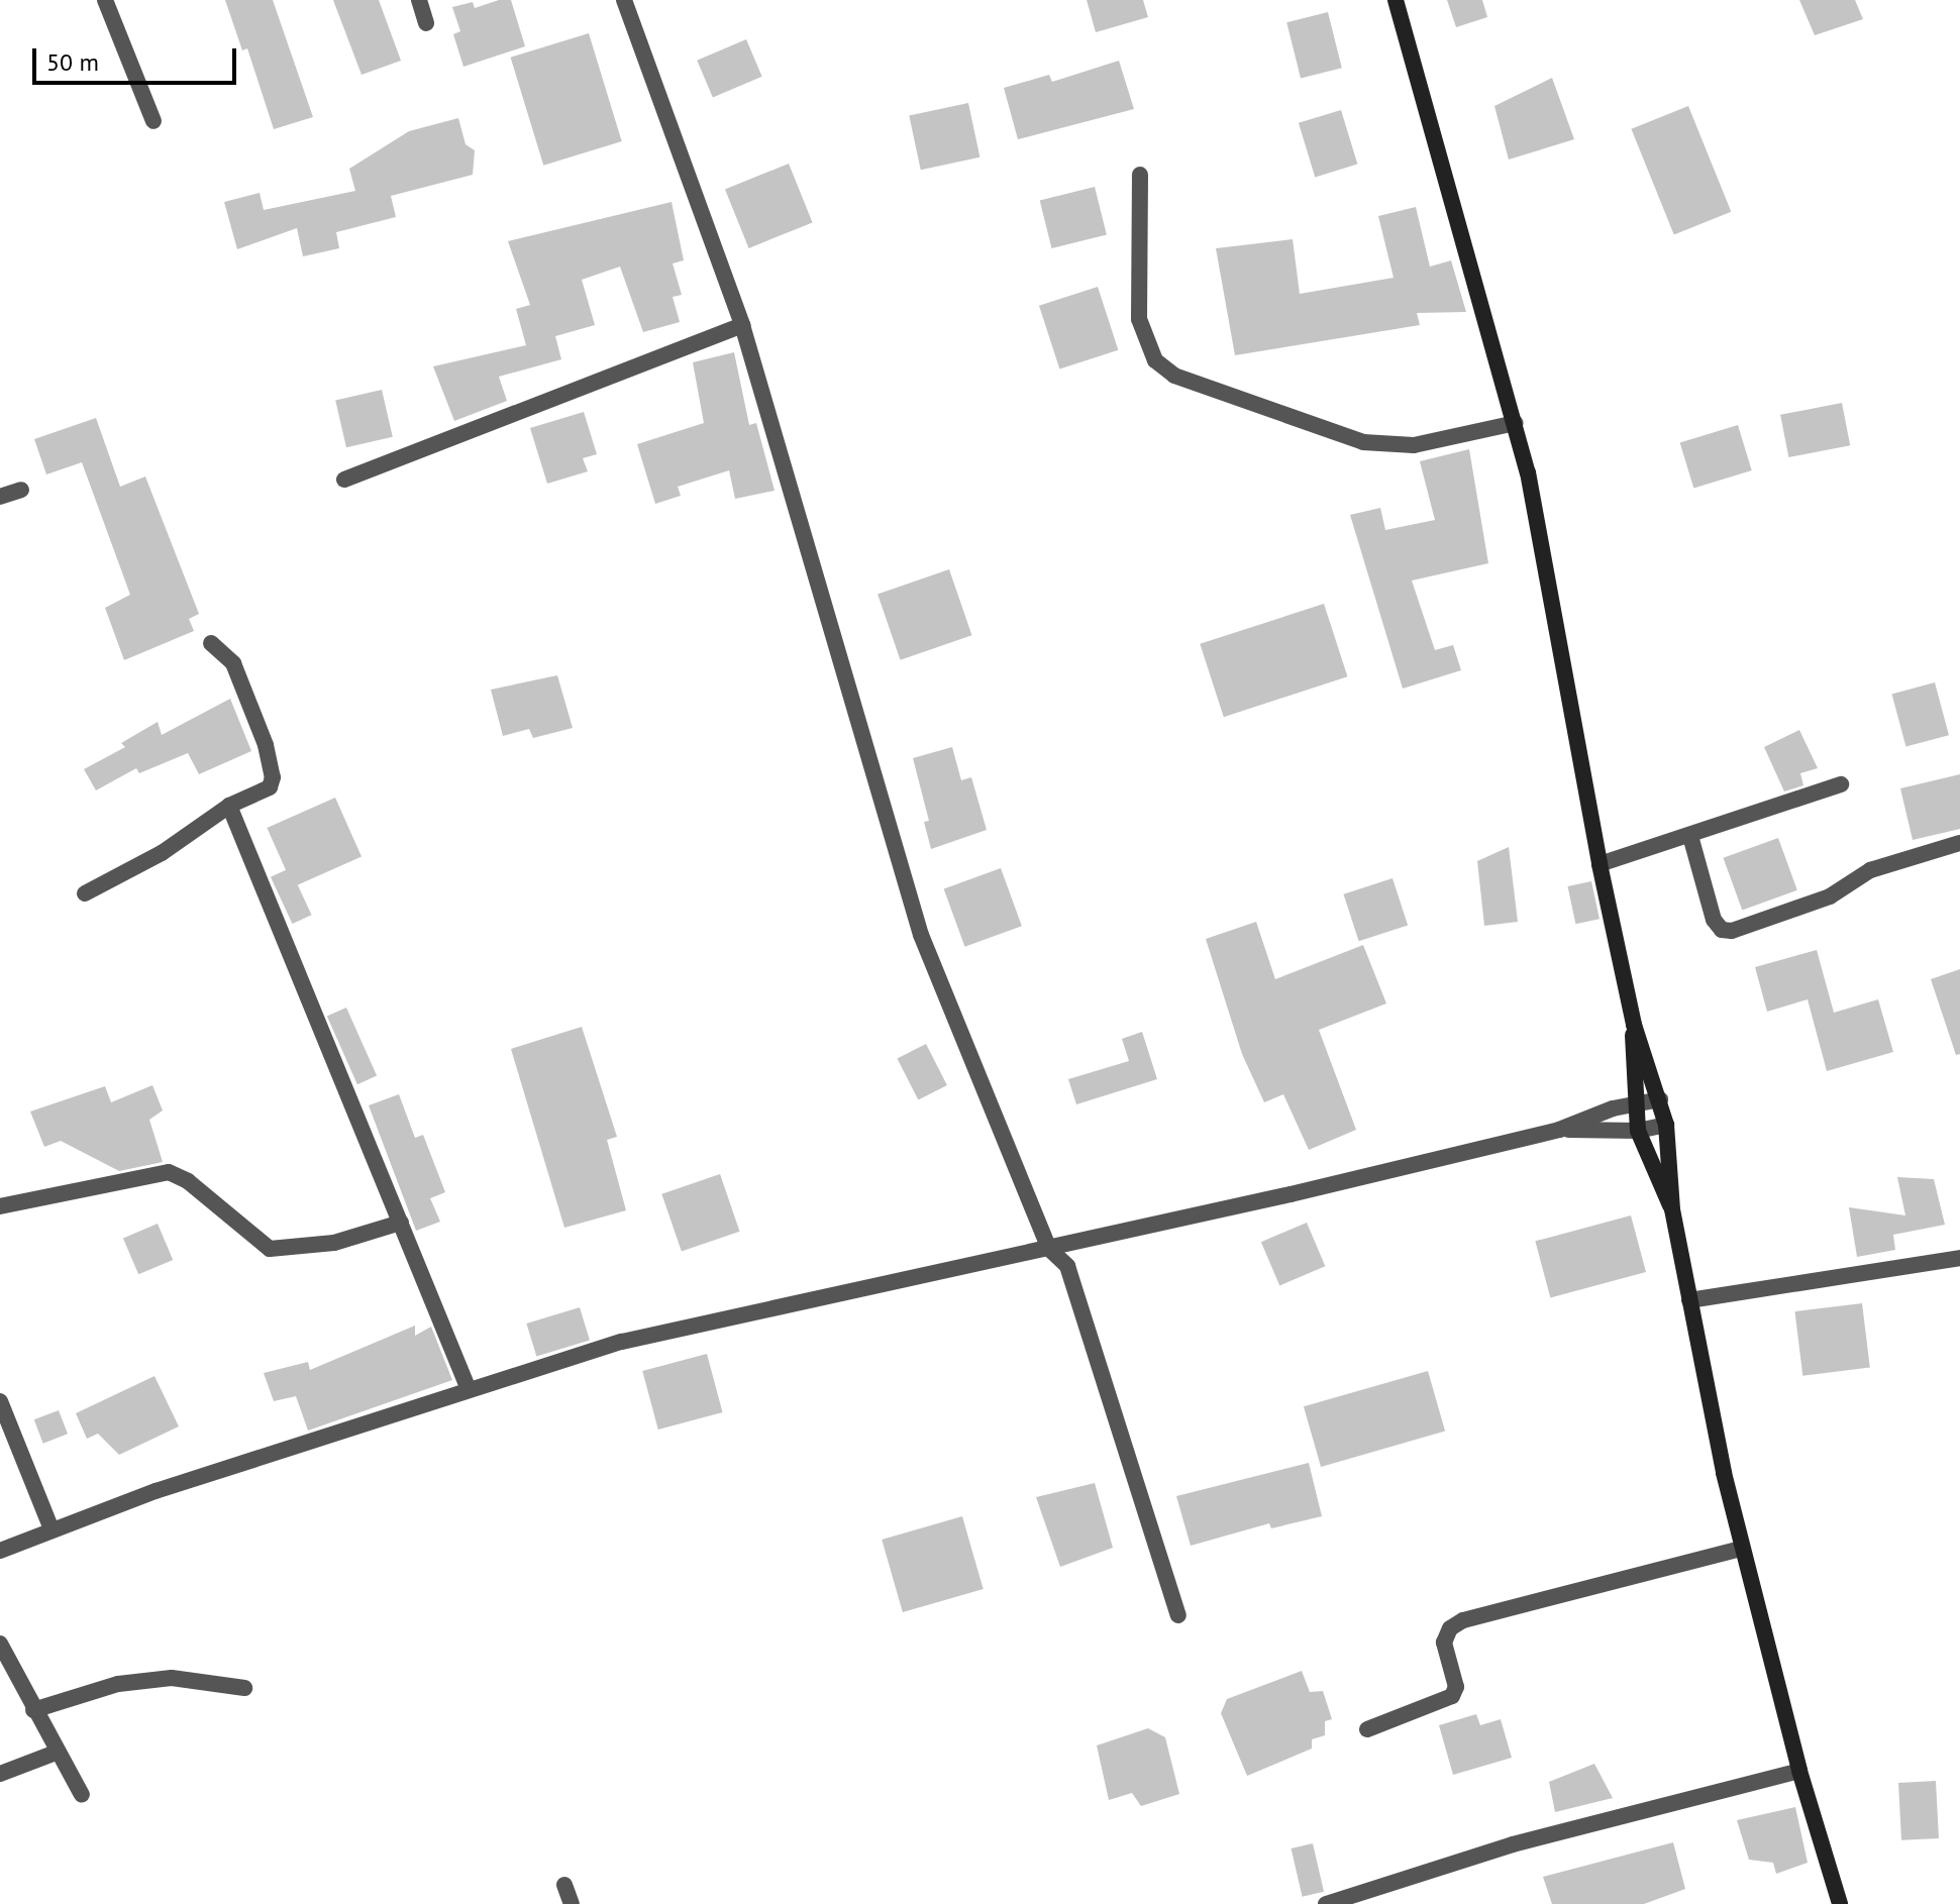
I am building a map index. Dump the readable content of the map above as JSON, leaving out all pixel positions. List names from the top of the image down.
{
  "scale_bar": "50 m"
}
